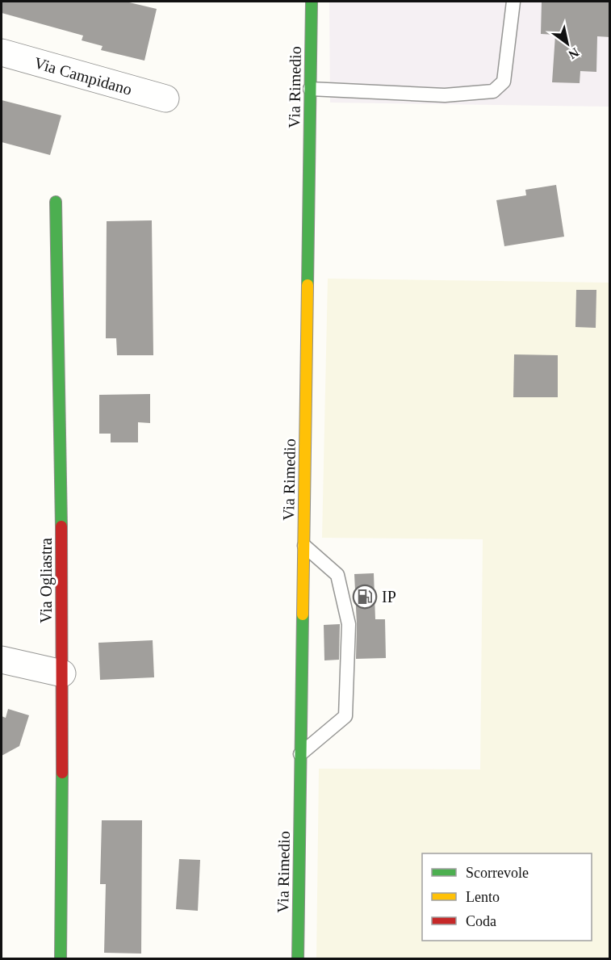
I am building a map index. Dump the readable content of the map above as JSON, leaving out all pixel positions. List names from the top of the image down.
{
  "streets": {
    "main road": ["Via Rimedio", "Via Ogliastra"],
    "street": ["Via Campidano"]
  },
  "places": {
    "fuel station": ["IP"]
  },
  "legend": ["Scorrevole", "Lento", "Coda"],
  "north": "bottom right"
}
